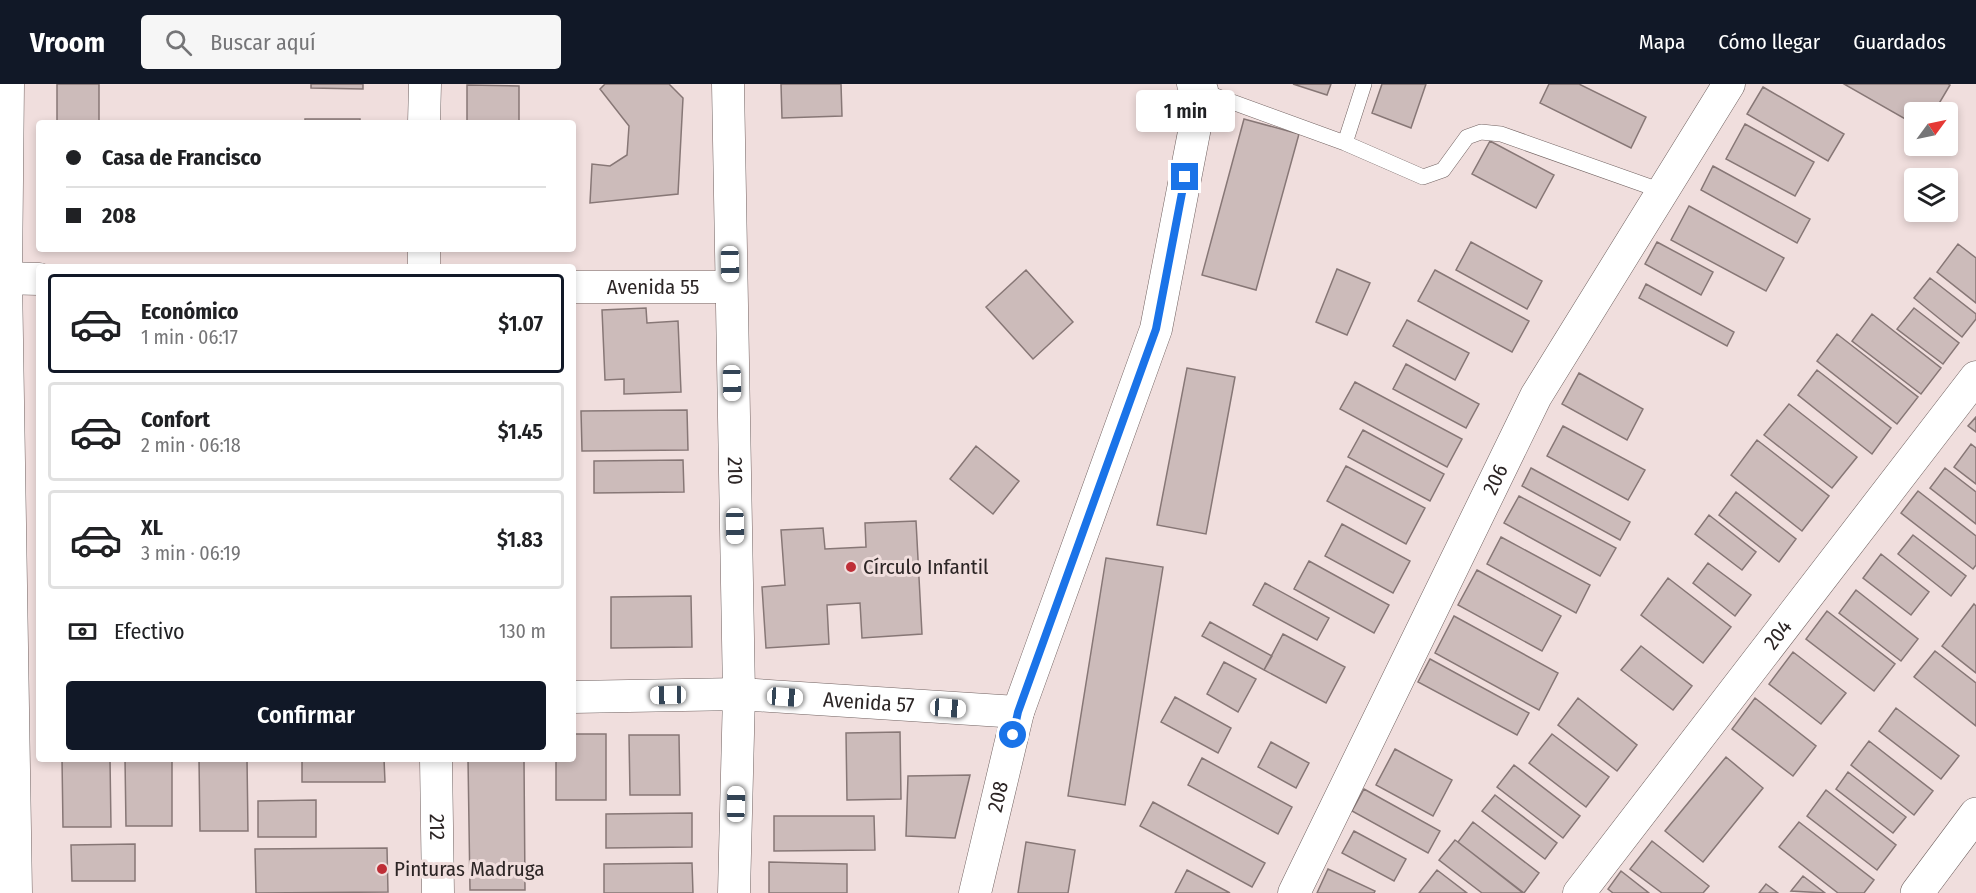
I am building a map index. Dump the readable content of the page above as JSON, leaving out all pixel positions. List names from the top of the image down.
{
  "streets": {
    "street": [
      "Avenida 55",
      "210",
      "206",
      "204",
      "Avenida 57",
      "208",
      "212"
    ]
  },
  "crossings": [
    ["Avenida 55", "210"],
    ["210", "Avenida 57"],
    ["Avenida 57", "208"]
  ],
  "places": ["Círculo Infantil", "Pinturas Madruga"],
  "north": "top right",
  "page": {
    "header": "Vroom",
    "search": "Buscar aquí",
    "nav": ["Mapa", "Cómo llegar", "Guardados"],
    "bubble": "1 min",
    "banner": ["Casa de Francisco", "208"],
    "list": [
      {
        "name": "Económico",
        "note": "1 min · 06:17",
        "value": "$1.07"
      },
      {
        "name": "Confort",
        "note": "2 min · 06:18",
        "value": "$1.45"
      },
      {
        "name": "XL",
        "note": "3 min · 06:19",
        "value": "$1.83"
      }
    ],
    "pay": ["Efectivo", "130 m"],
    "buttons": "Confirmar"
  }
}
